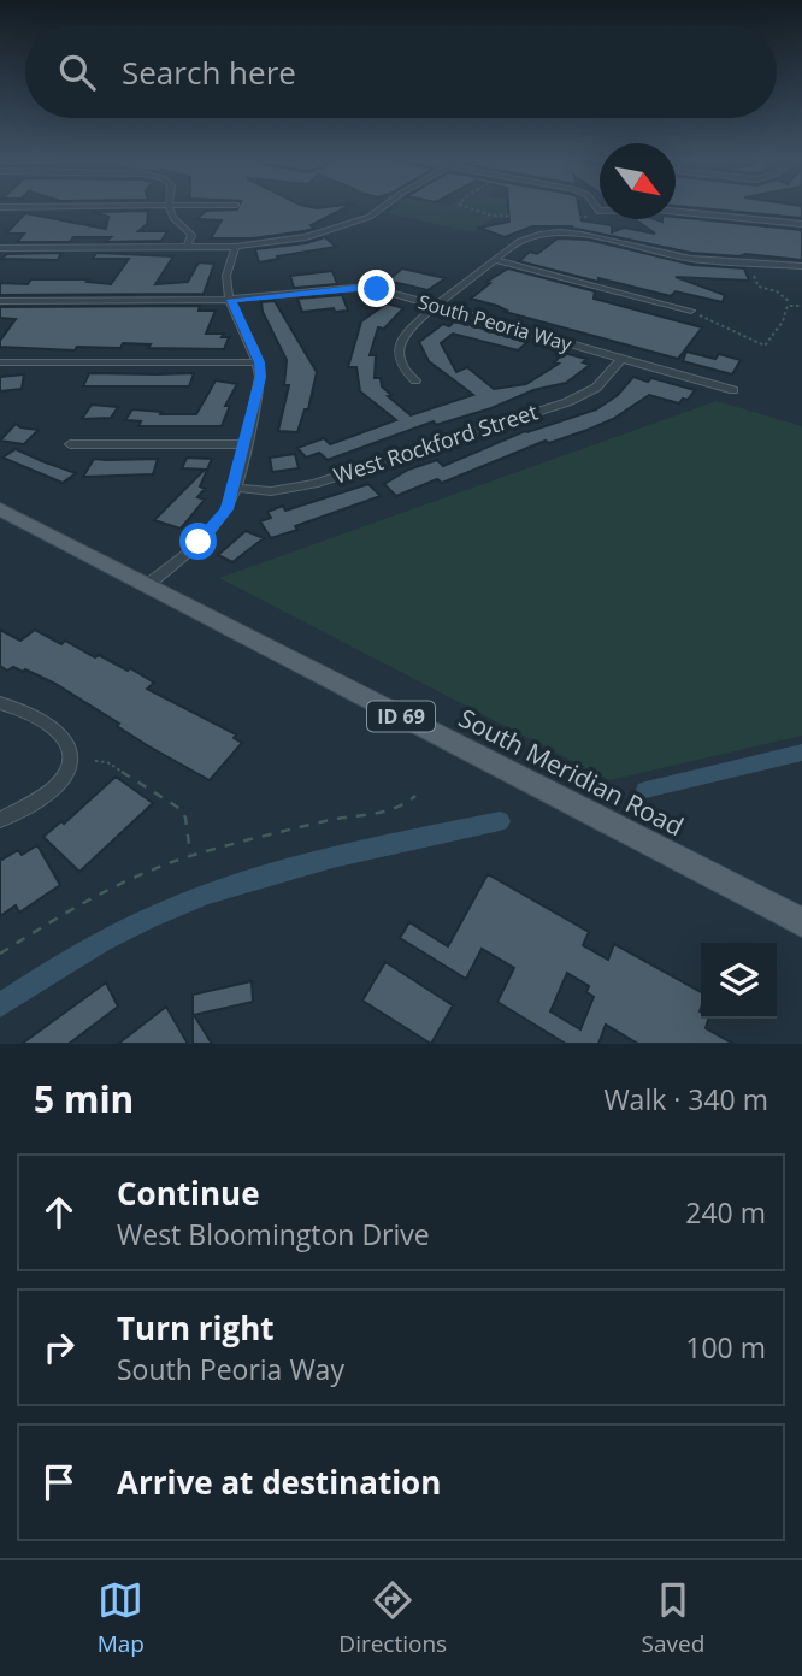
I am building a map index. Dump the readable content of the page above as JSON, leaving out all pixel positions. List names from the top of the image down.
{
  "streets": {
    "main road": ["ID 69", "South Meridian Road"],
    "street": ["South Peoria Way", "West Rockford Street"]
  },
  "crossings": [
    ["South Peoria Way", "West Rockford Street"]
  ],
  "north": "bottom right",
  "page": {
    "search": "Search here",
    "heading": ["5 min", "Walk · 340 m"],
    "list": [
      ["Continue", "West Bloomington Drive", "240 m"],
      ["Turn right", "South Peoria Way", "100 m"],
      "Arrive at destination"
    ],
    "nav": ["Map", "Directions", "Saved"]
  }
}
